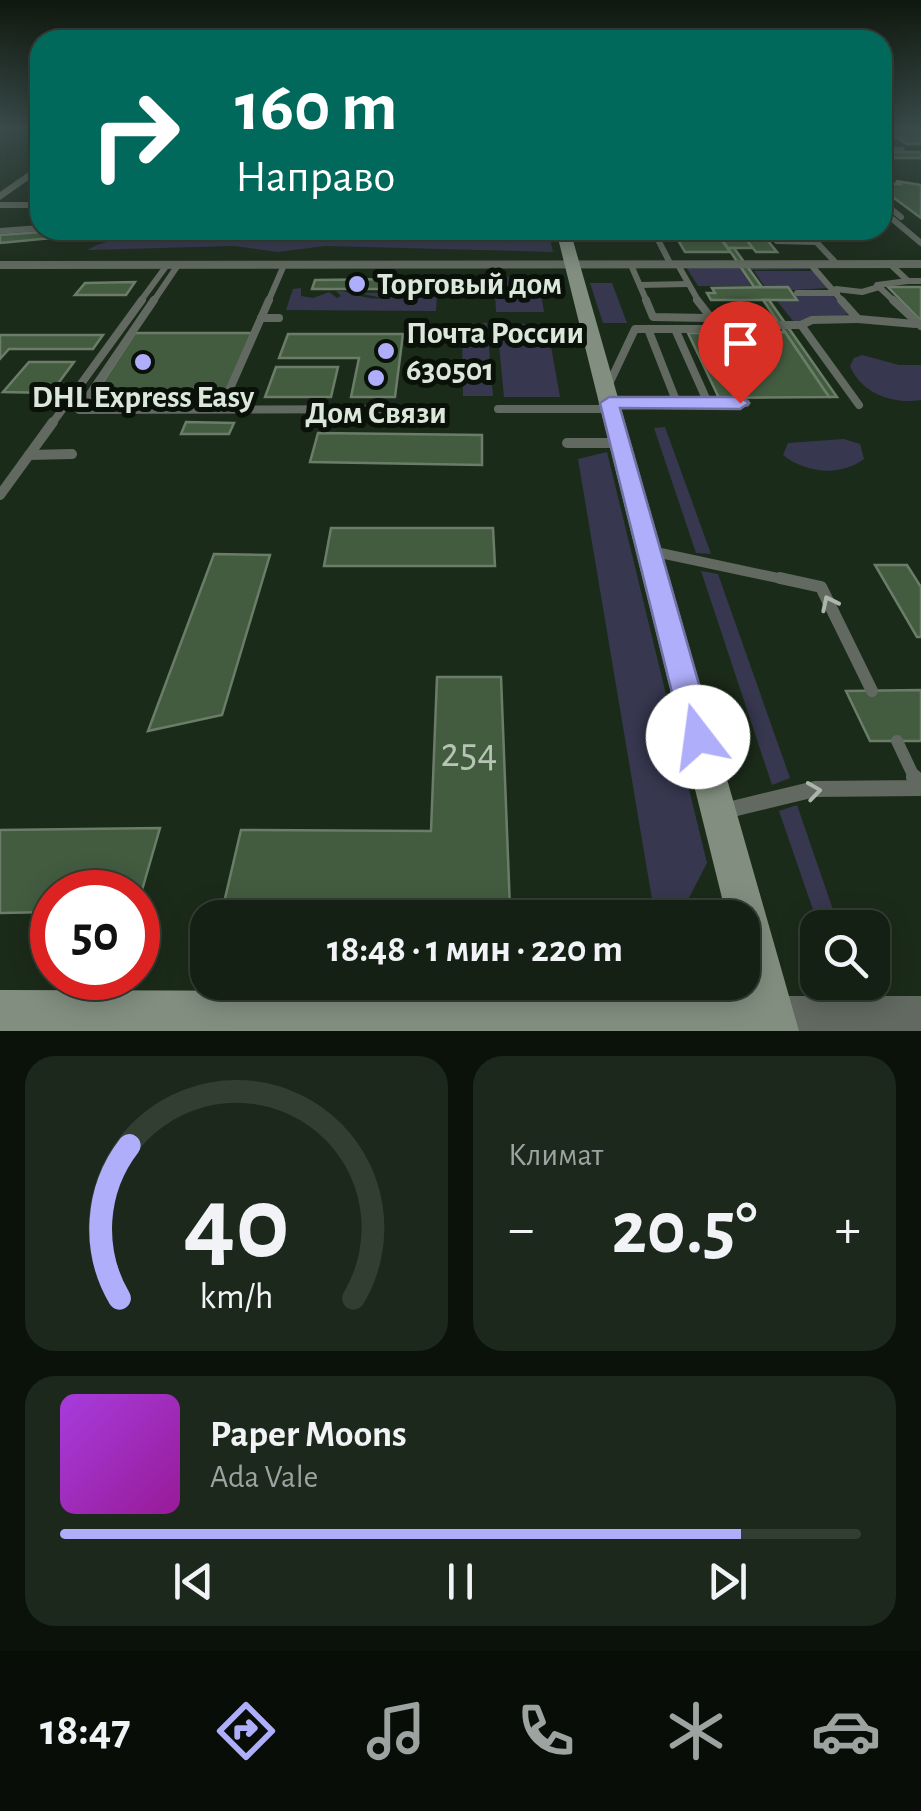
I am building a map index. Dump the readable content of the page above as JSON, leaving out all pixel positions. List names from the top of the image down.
{
  "places": [
    "Торговый дом",
    "Почта России 630501",
    "DHL Express Easy",
    "Дом Связи"
  ],
  "house_numbers": ["254"],
  "page": {
    "turn": ["160 m", "Направо"],
    "limit": "50",
    "trip": "18:48 · 1 мин · 220 m",
    "tile": "Климат",
    "heat": ["−", "20.5°", "+"],
    "song": ["Paper Moons", "Ada Vale"],
    "tabs": "18:47",
    "gauge": ["40", "km/h"]
  }
}
